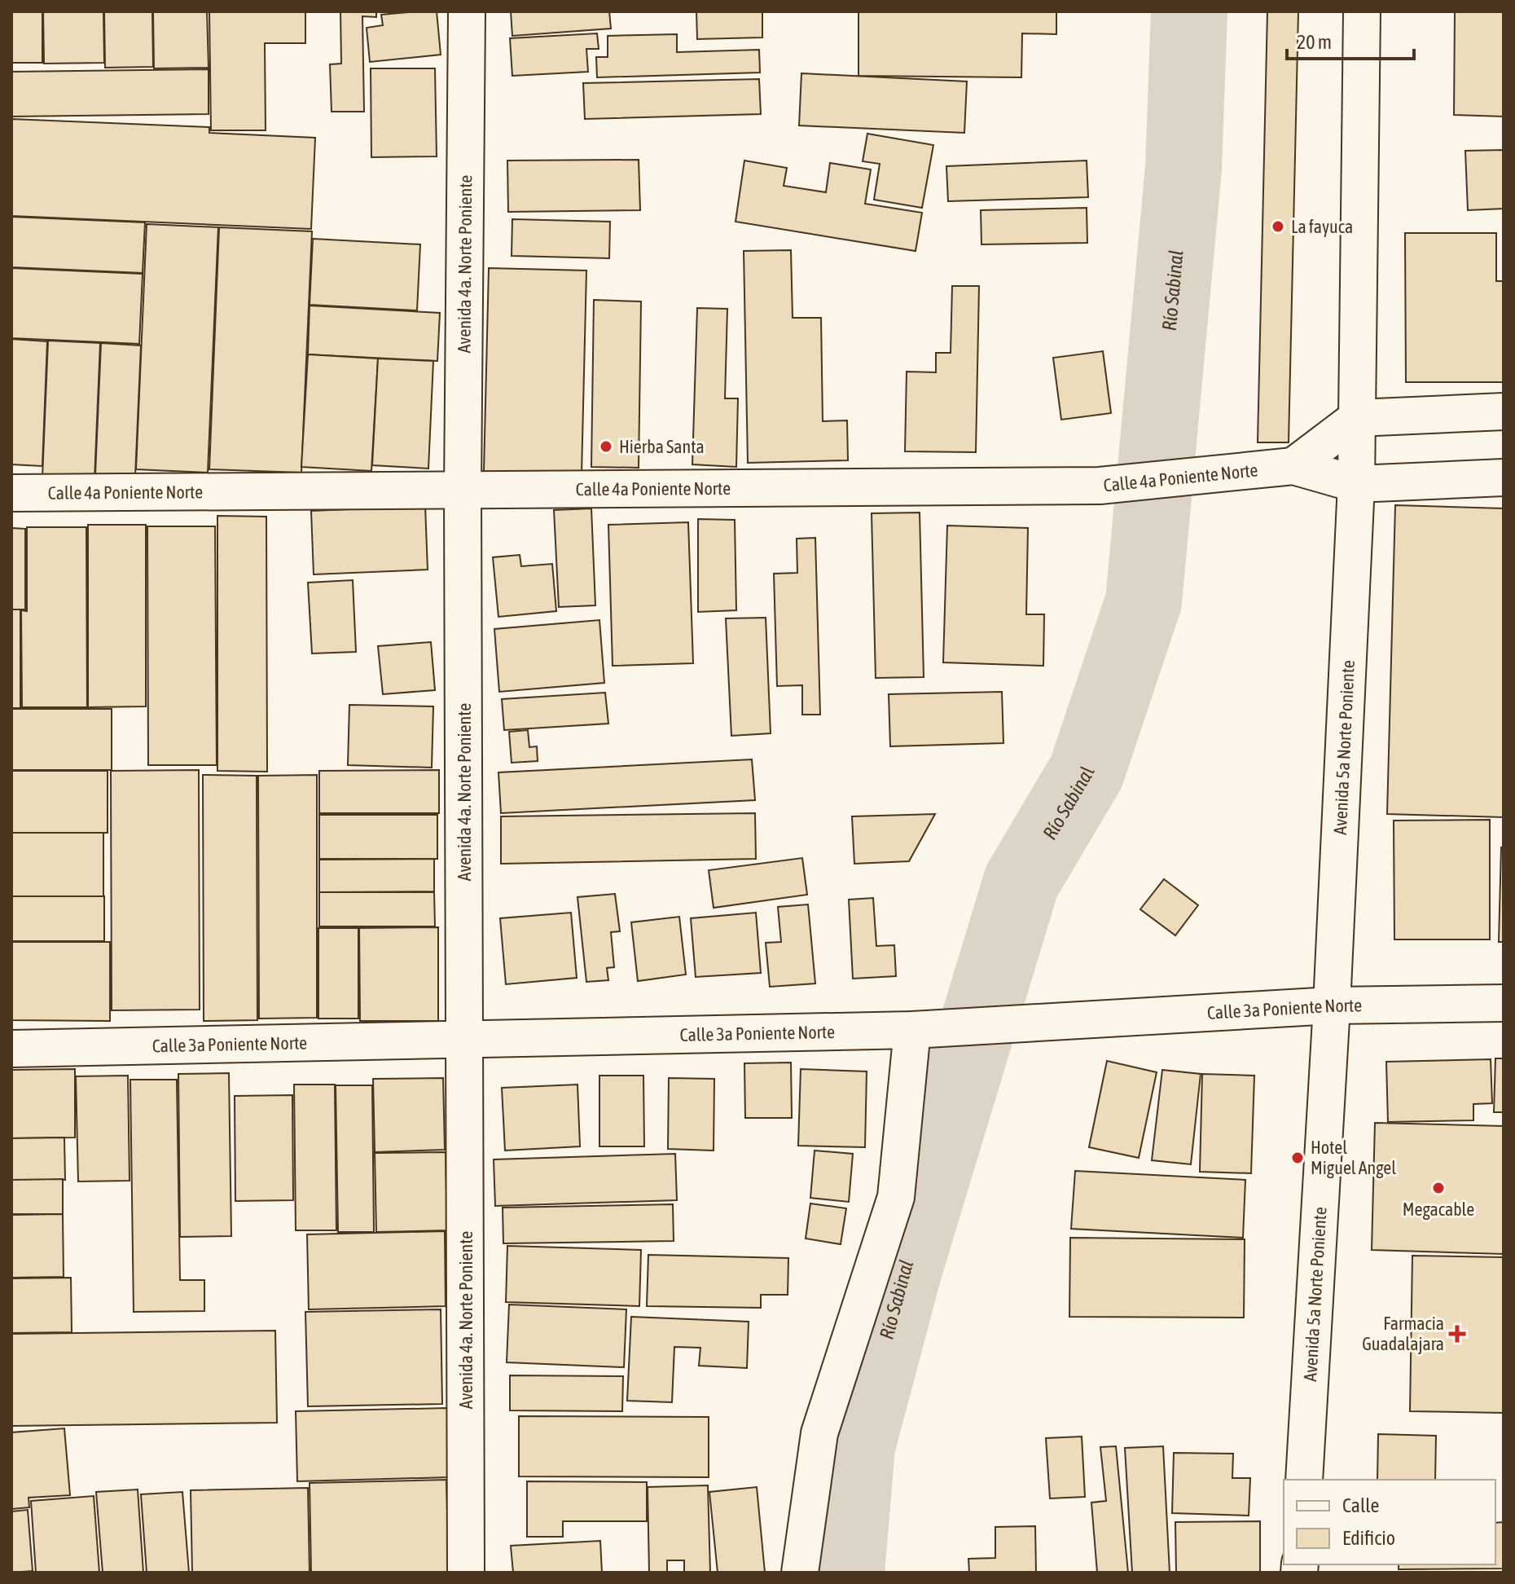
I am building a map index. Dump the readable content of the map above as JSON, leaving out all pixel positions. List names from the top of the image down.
{
  "streets": {
    "street": [
      "Avenida 4a. Norte Poniente",
      "Calle 4a Poniente Norte",
      "Avenida 5a Norte Poniente",
      "Calle 3a Poniente Norte"
    ]
  },
  "crossings": [
    ["Avenida 4a. Norte Poniente", "Calle 4a Poniente Norte"],
    ["Avenida 4a. Norte Poniente", "Calle 3a Poniente Norte"],
    ["Calle 4a Poniente Norte", "Avenida 5a Norte Poniente"],
    ["Avenida 5a Norte Poniente", "Calle 3a Poniente Norte"]
  ],
  "water": ["Río Sabinal"],
  "places": {
    "other": [
      "La fayuca",
      "Hierba Santa",
      "Hotel Miguel Angel",
      "Megacable"
    ],
    "health": ["Farmacia Guadalajara"]
  },
  "legend": ["Calle", "Edificio"],
  "scale_bar": "20 m"
}
